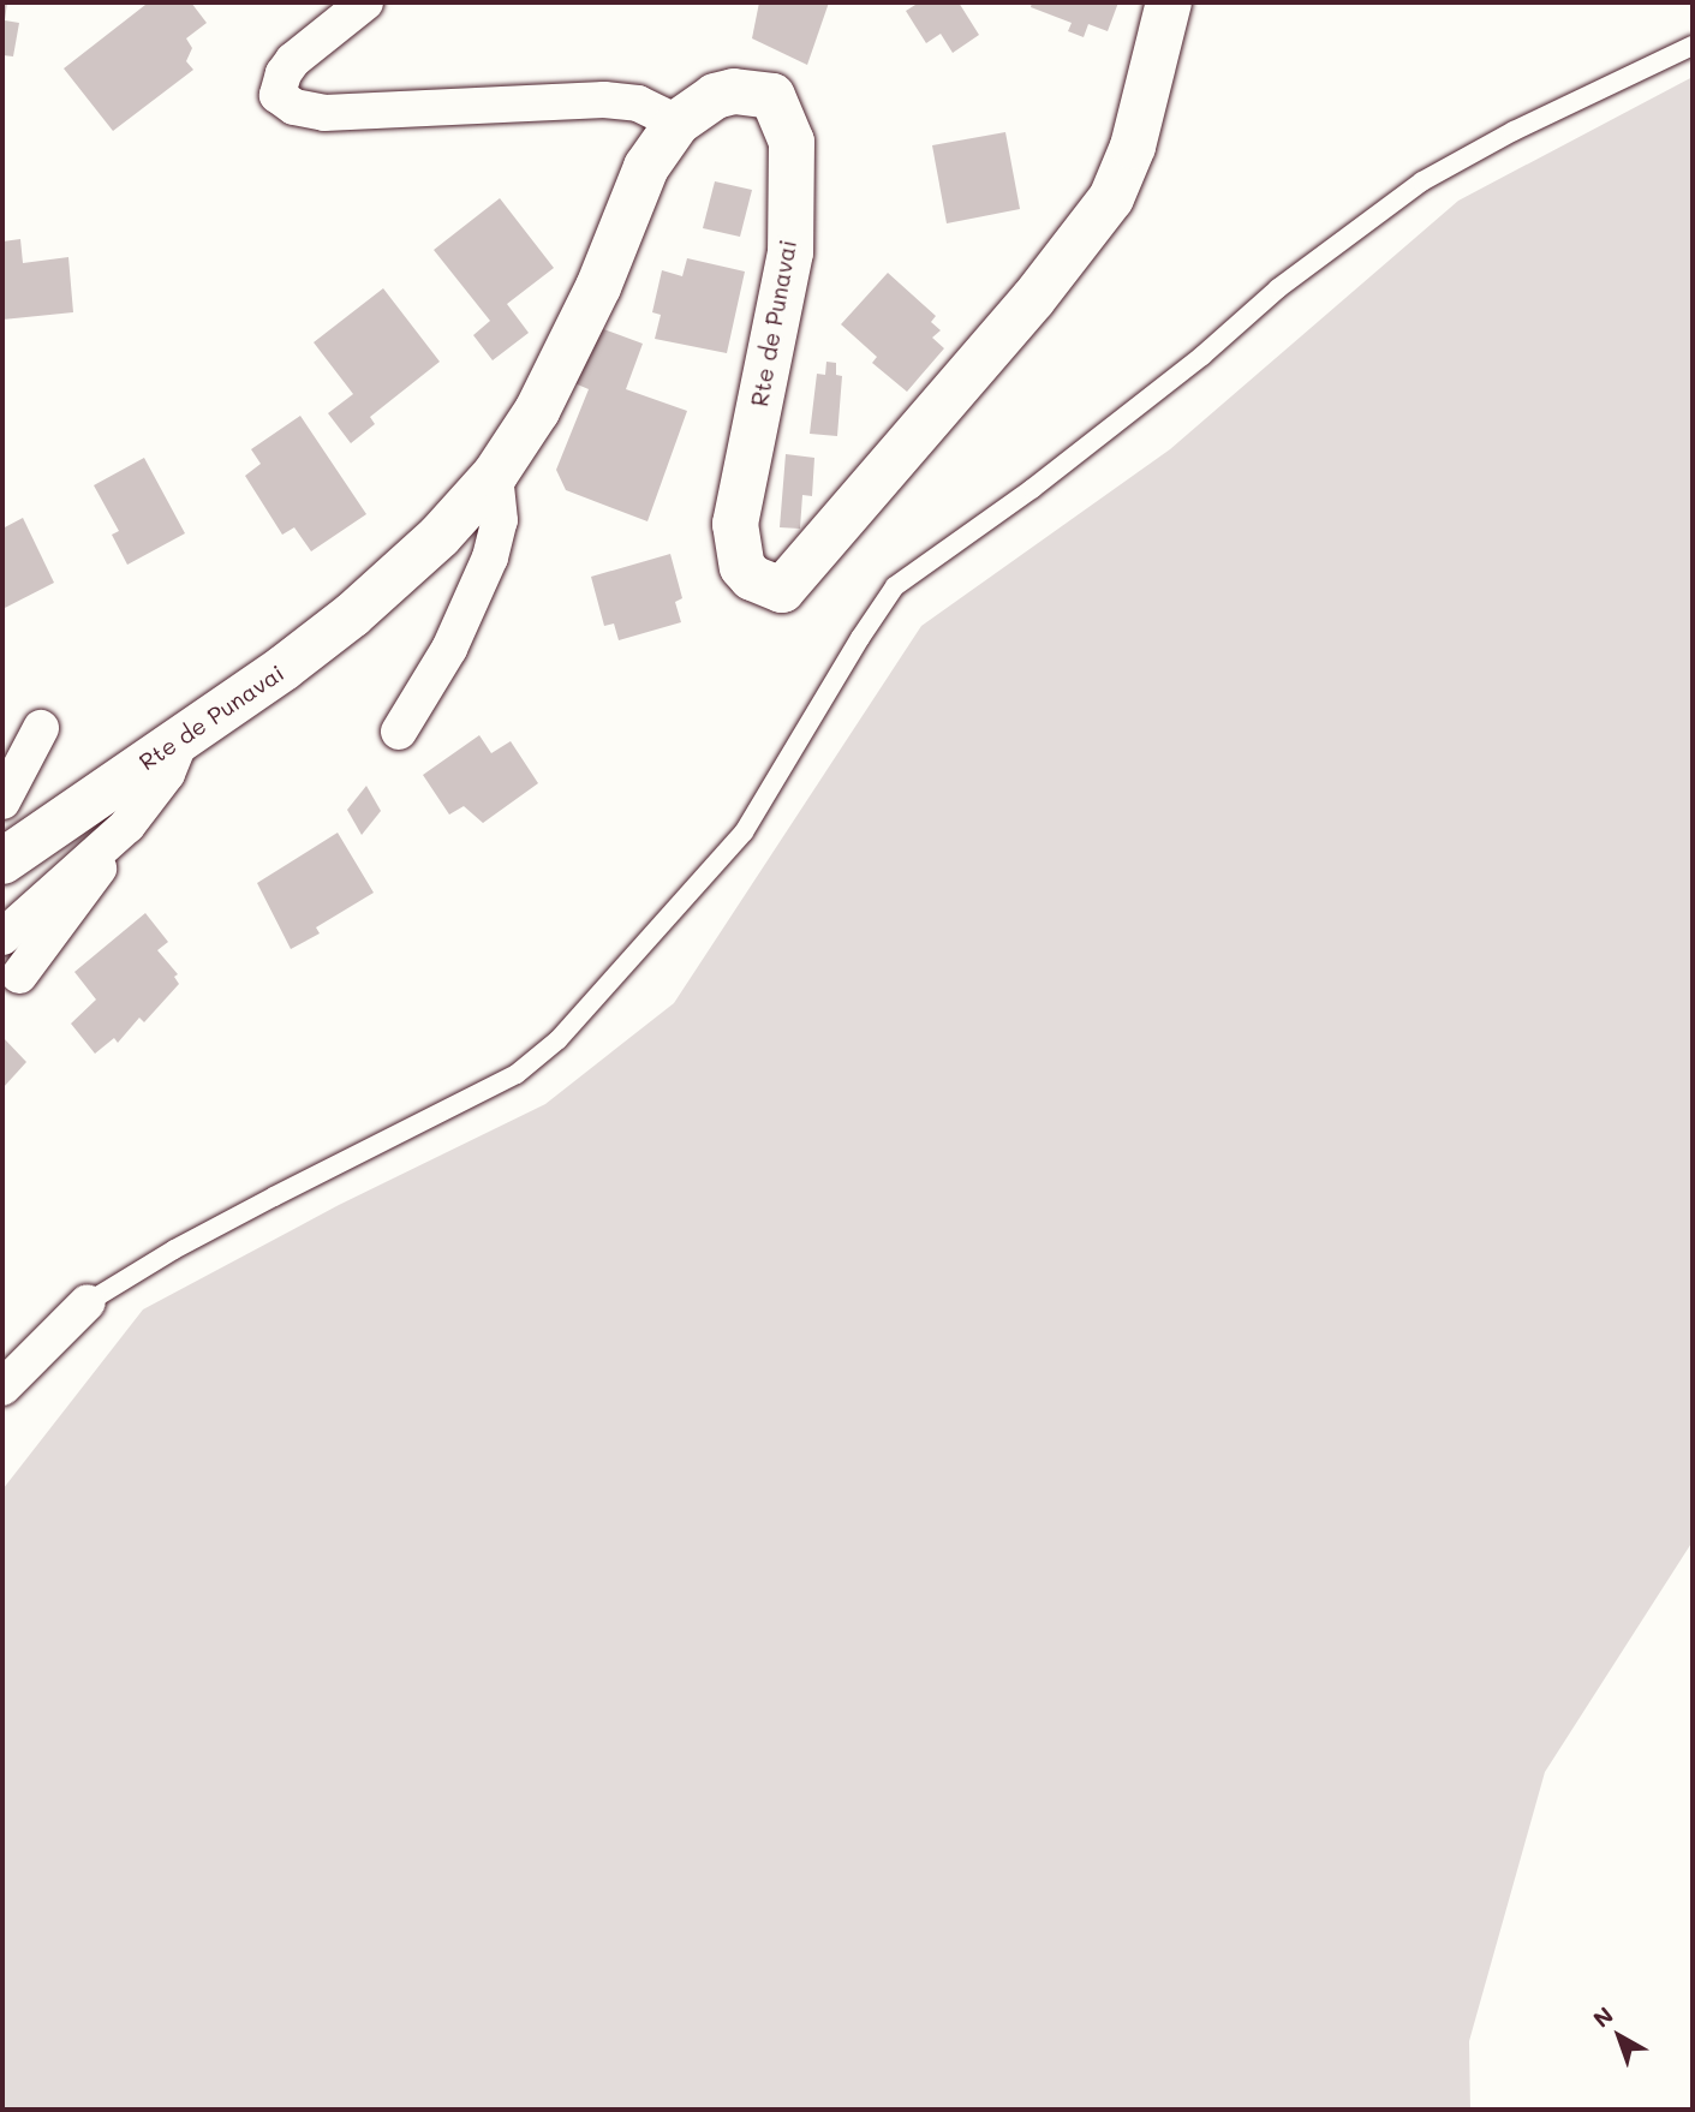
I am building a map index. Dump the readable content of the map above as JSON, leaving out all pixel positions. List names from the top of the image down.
{
  "streets": {
    "main road": ["Rte de Punavai"]
  },
  "north": "top left"
}
